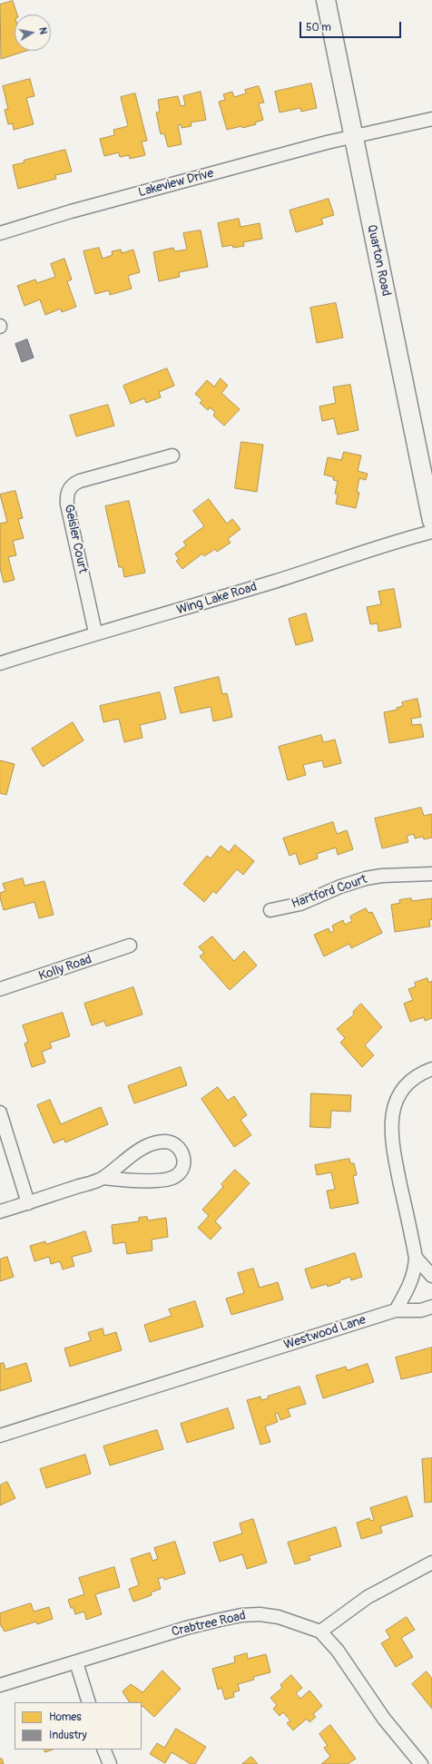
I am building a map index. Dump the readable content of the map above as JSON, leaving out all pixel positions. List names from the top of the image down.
{
  "streets": {
    "street": [
      "Lakeview Drive",
      "Quarton Road",
      "Geisler Court",
      "Wing Lake Road",
      "Hartford Court",
      "Kolly Road",
      "Westwood Lane",
      "Crabtree Road"
    ]
  },
  "crossings": [
    ["Lakeview Drive", "Quarton Road"],
    ["Geisler Court", "Wing Lake Road"]
  ],
  "legend": ["Homes", "Industry"],
  "scale_bar": "50 m",
  "north": "right"
}
